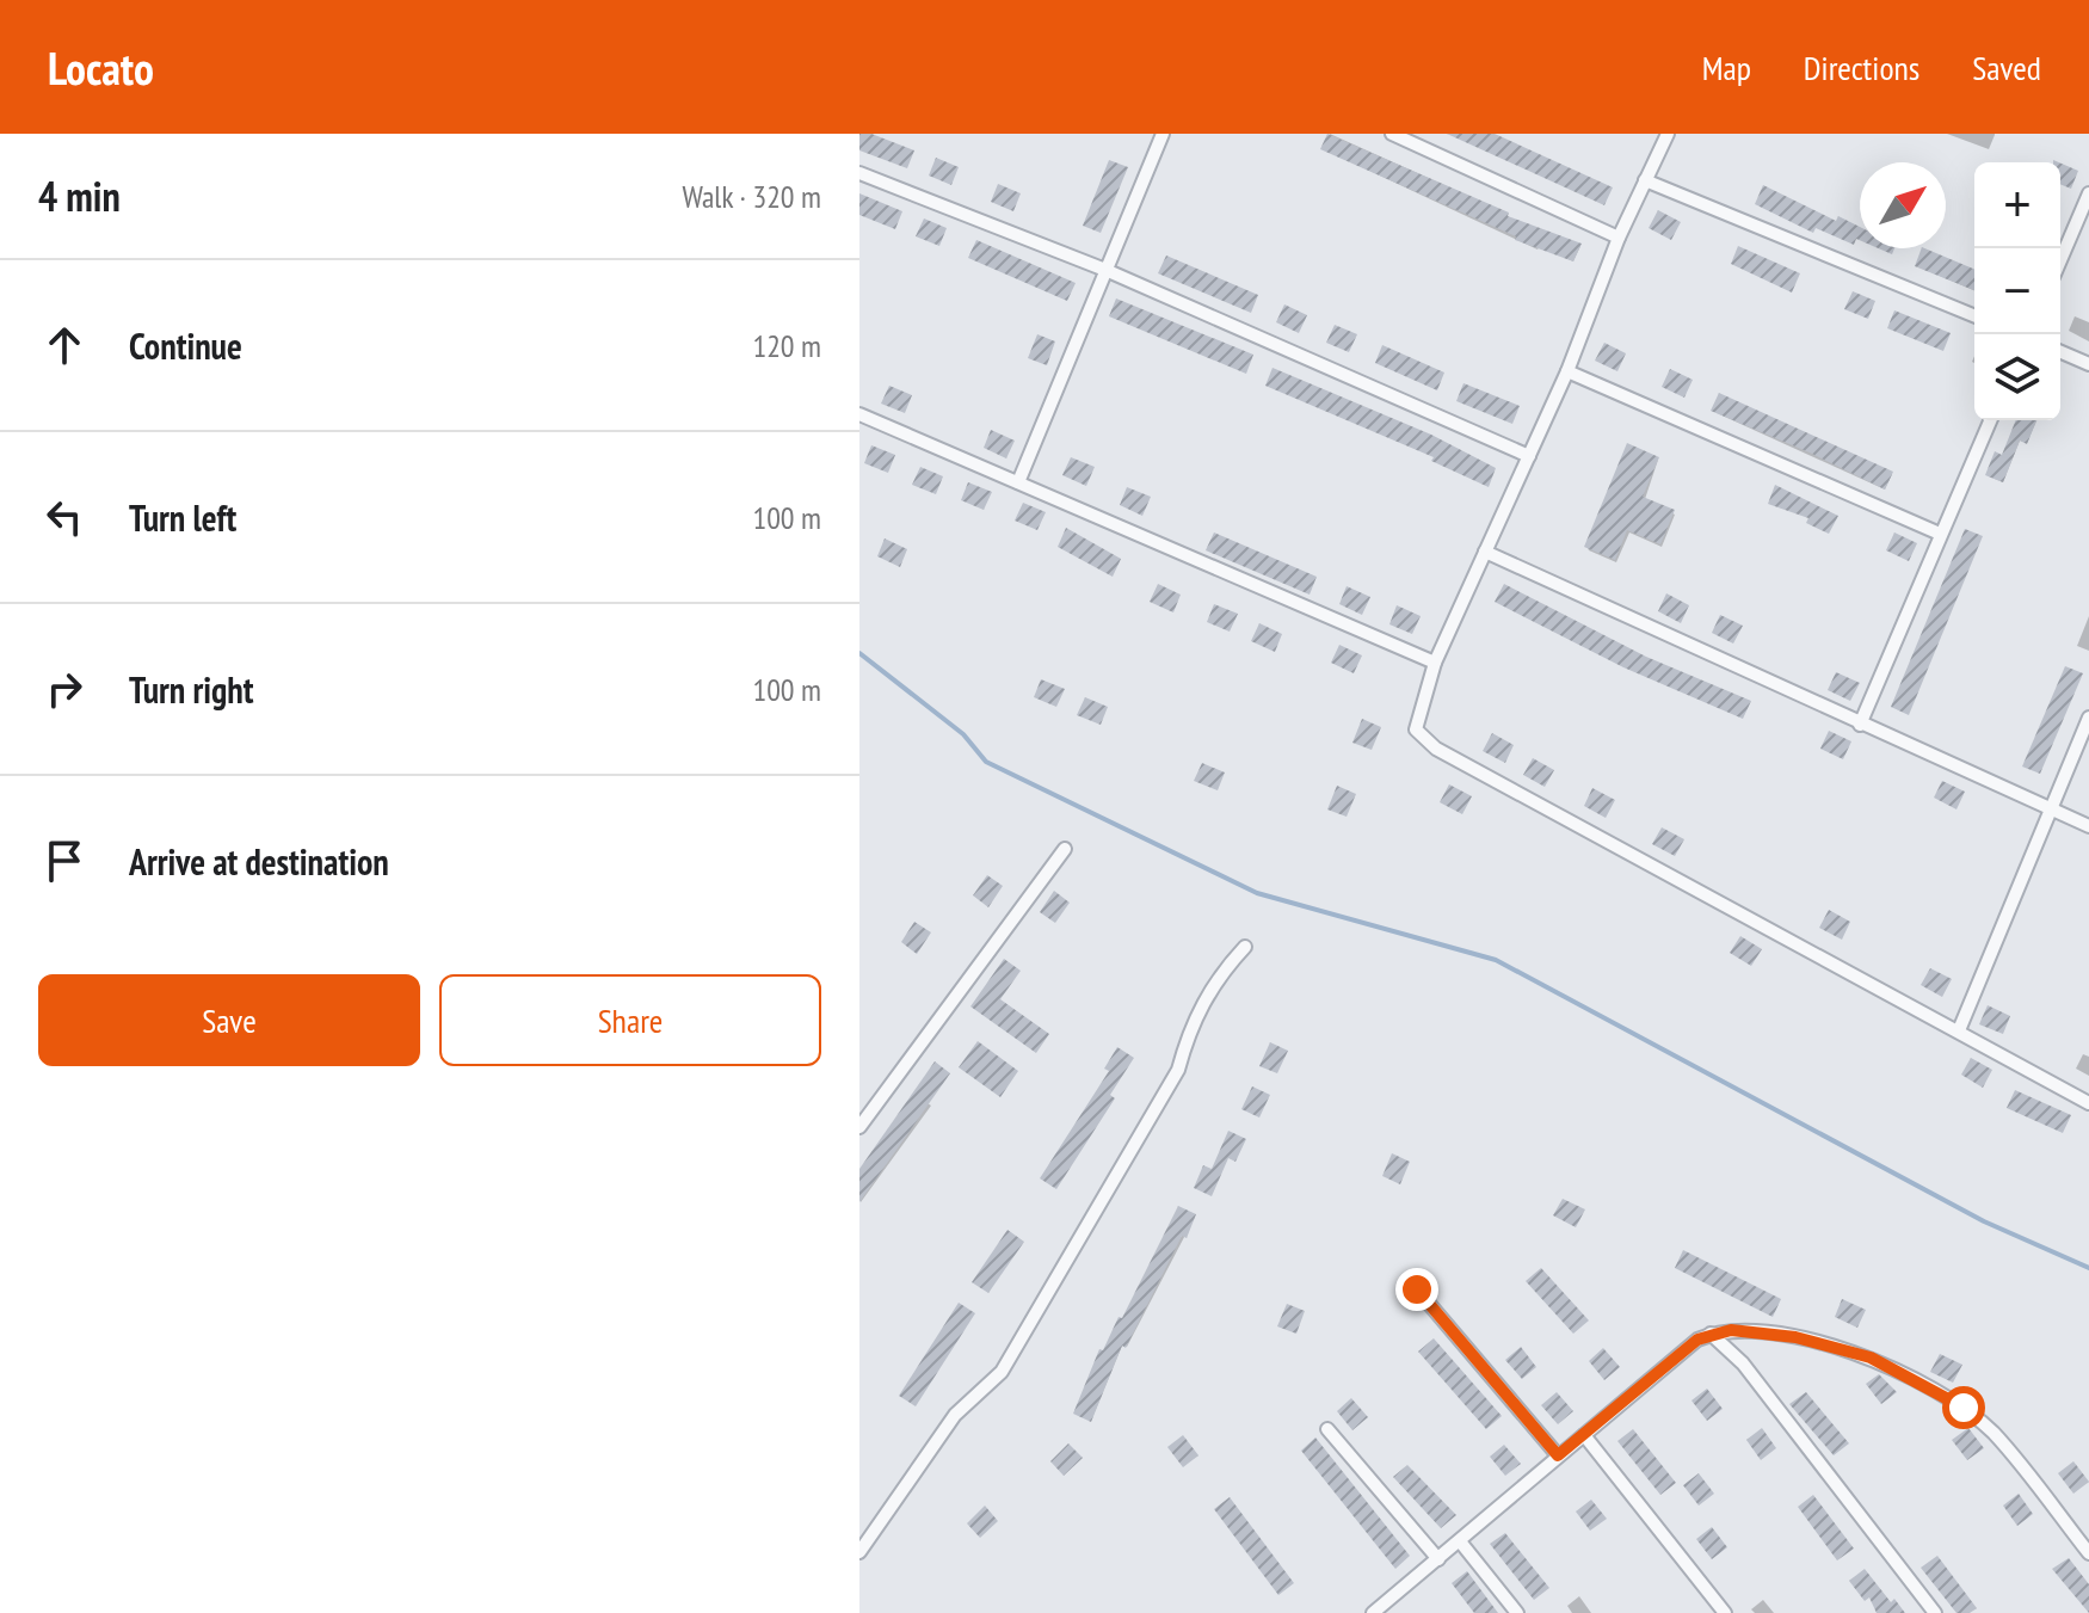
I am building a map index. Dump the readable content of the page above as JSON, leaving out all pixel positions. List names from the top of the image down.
{
  "north": "top right",
  "page": {
    "header": "Locato",
    "nav": ["Map", "Directions", "Saved"],
    "heading": ["4 min", "Walk · 320 m"],
    "map_buttons": ["+", "−"],
    "list": [
      ["Continue", "120 m"],
      ["Turn left", "100 m"],
      ["Turn right", "100 m"],
      "Arrive at destination"
    ],
    "buttons": ["Save", "Share"]
  }
}
